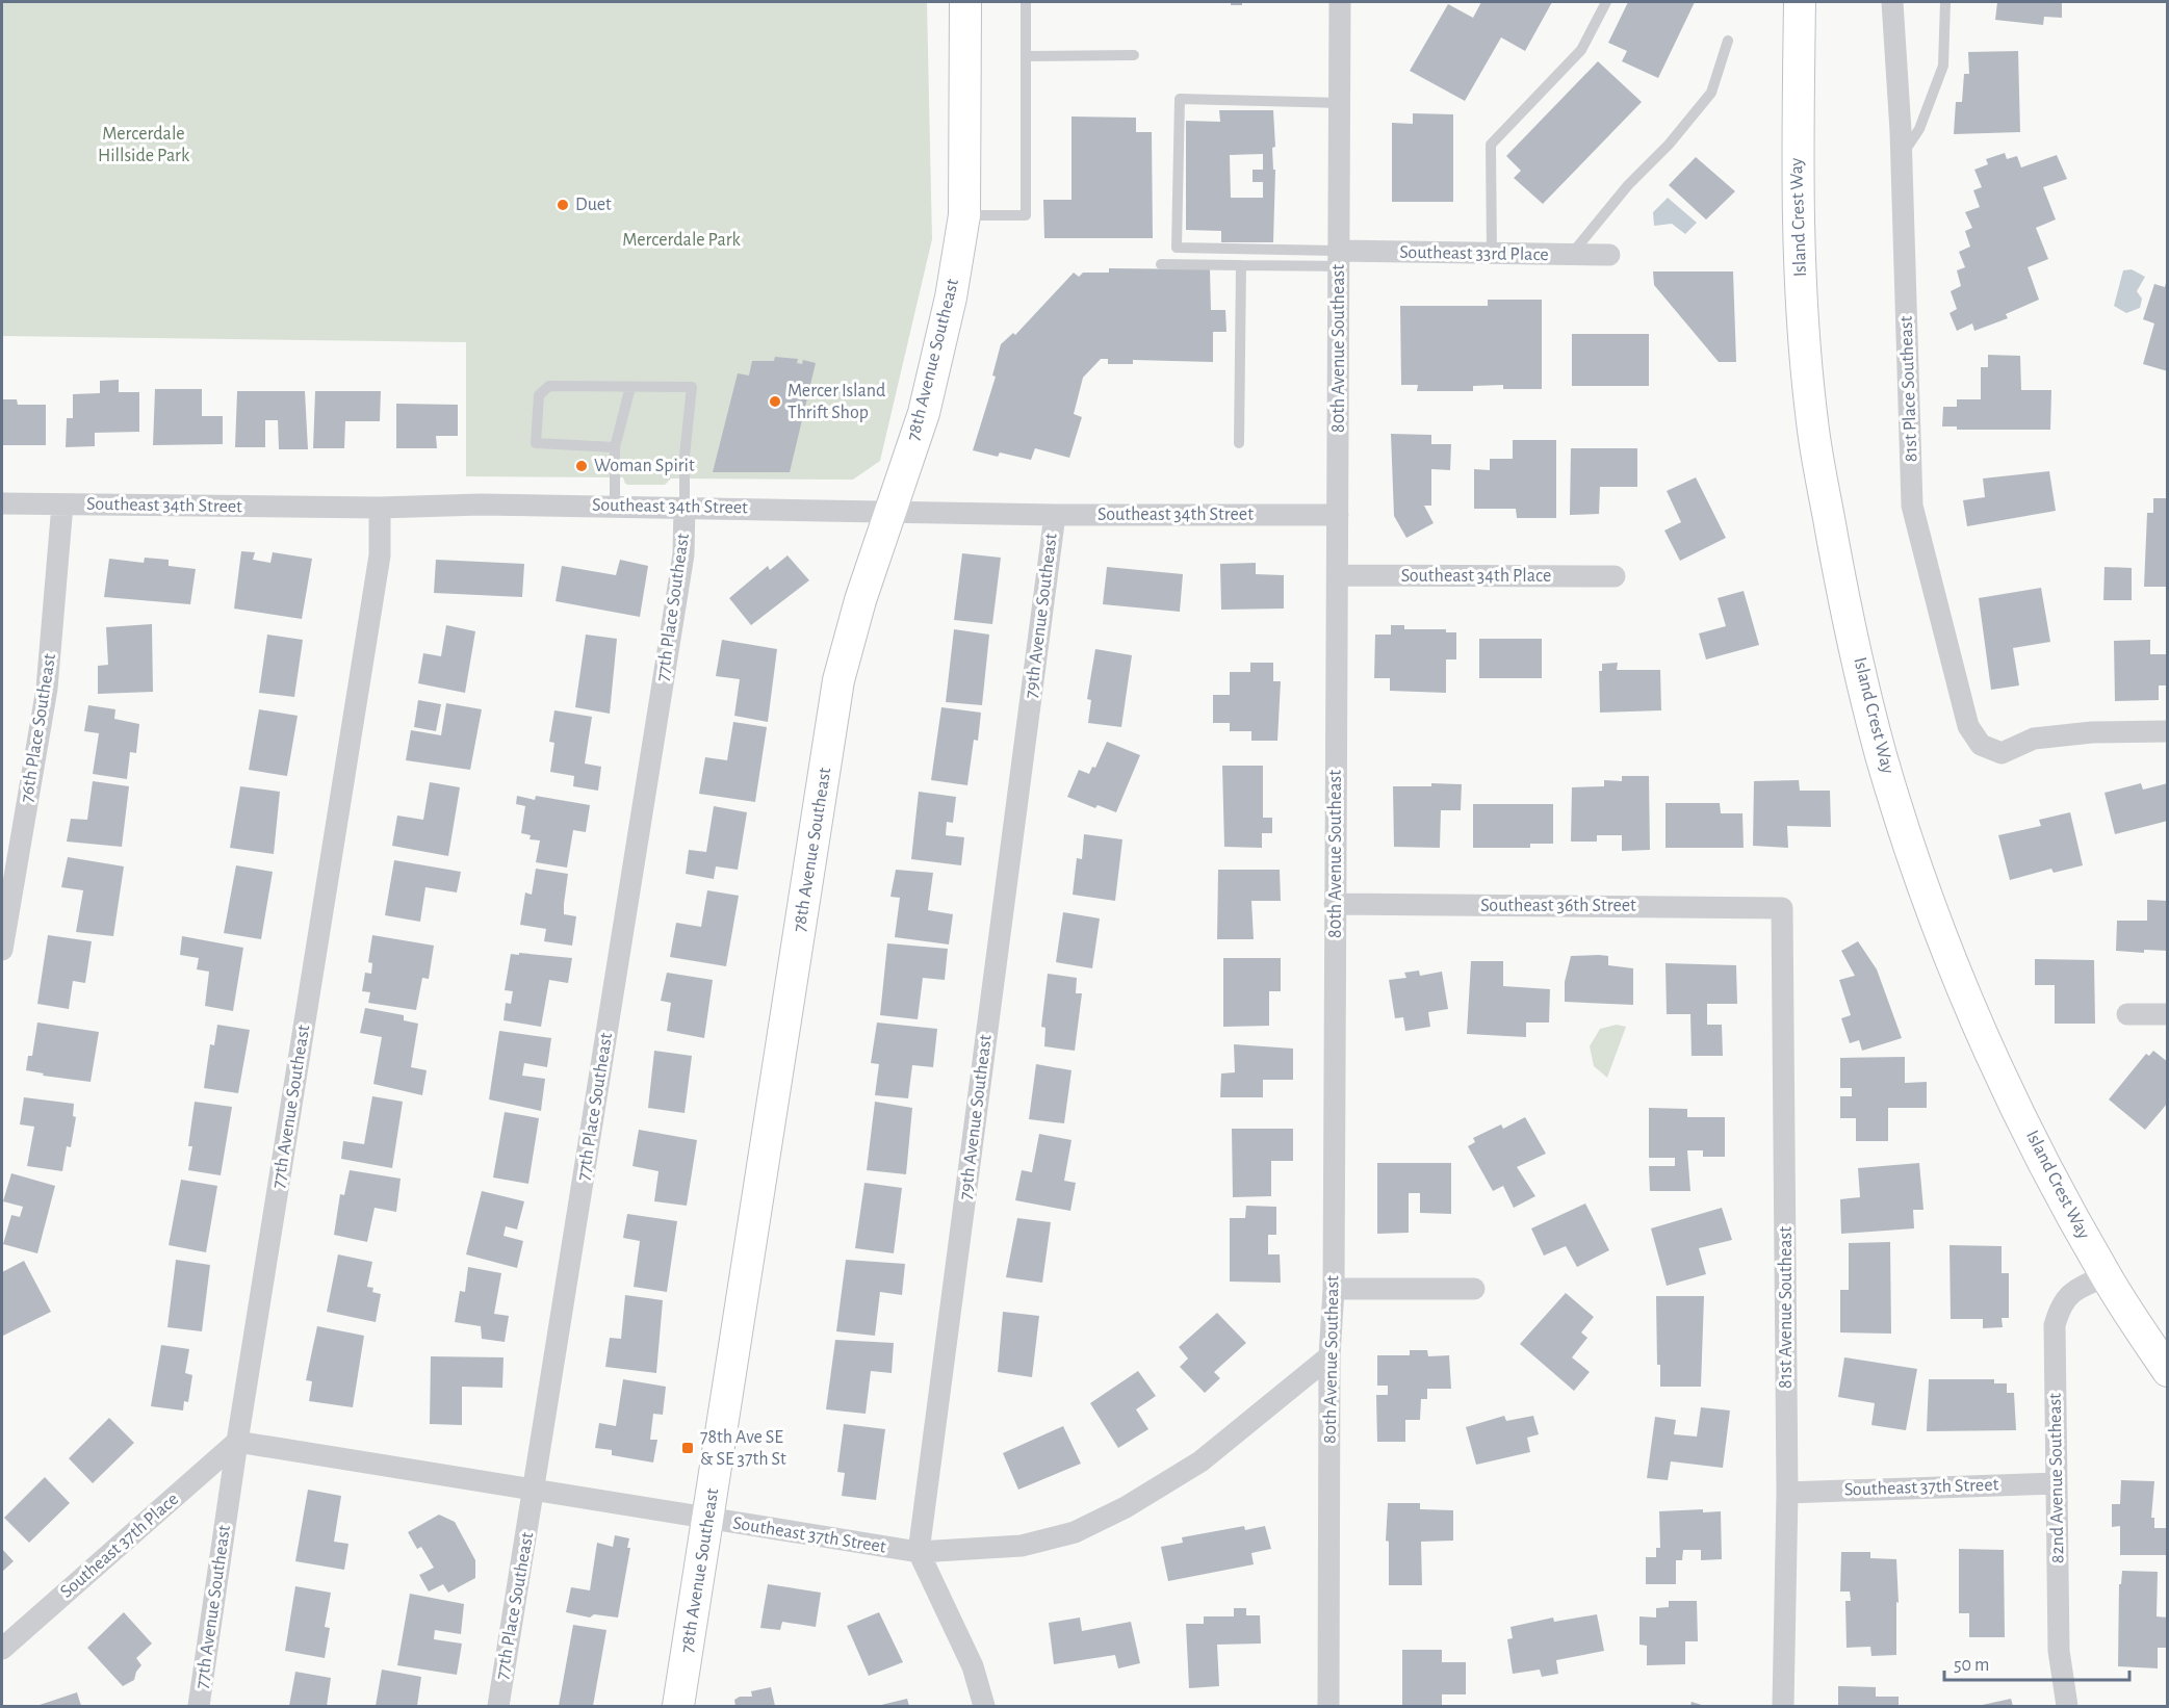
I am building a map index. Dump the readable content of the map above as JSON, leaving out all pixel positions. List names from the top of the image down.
{
  "streets": {
    "street": [
      "Island Crest Way",
      "Southeast 33rd Place",
      "80th Avenue Southeast",
      "78th Avenue Southeast",
      "81st Place Southeast",
      "Southeast 34th Street",
      "Southeast 34th Place",
      "77th Place Southeast",
      "79th Avenue Southeast",
      "76th Place Southeast",
      "Southeast 36th Street",
      "77th Avenue Southeast",
      "81st Avenue Southeast",
      "82nd Avenue Southeast",
      "Southeast 37th Street",
      "Southeast 37th Place"
    ]
  },
  "crossings": [
    ["Island Crest Way", "82nd Avenue Southeast"],
    ["Southeast 33rd Place", "80th Avenue Southeast"],
    ["80th Avenue Southeast", "Southeast 34th Street"],
    ["80th Avenue Southeast", "Southeast 34th Place"],
    ["80th Avenue Southeast", "Southeast 36th Street"],
    ["80th Avenue Southeast", "Southeast 37th Street"],
    ["78th Avenue Southeast", "Southeast 34th Street"],
    ["78th Avenue Southeast", "Southeast 37th Street"],
    ["Southeast 34th Street", "77th Place Southeast"],
    ["Southeast 34th Street", "79th Avenue Southeast"],
    ["Southeast 34th Street", "76th Place Southeast"],
    ["Southeast 34th Street", "77th Avenue Southeast"],
    ["77th Place Southeast", "Southeast 37th Street"],
    ["79th Avenue Southeast", "Southeast 37th Street"],
    ["Southeast 36th Street", "81st Avenue Southeast"],
    ["77th Avenue Southeast", "Southeast 37th Street"],
    ["77th Avenue Southeast", "Southeast 37th Place"],
    ["81st Avenue Southeast", "Southeast 37th Street"],
    ["82nd Avenue Southeast", "Southeast 37th Street"],
    ["Southeast 37th Street", "Southeast 37th Place"]
  ],
  "parks": ["Mercerdale Hillside Park", "Mercerdale Park"],
  "places": {
    "other": ["Duet", "Mercer Island Thrift Shop", "Woman Spirit"],
    "transit": ["78th Ave SE & SE 37th St"]
  },
  "scale_bar": "50 m"
}
